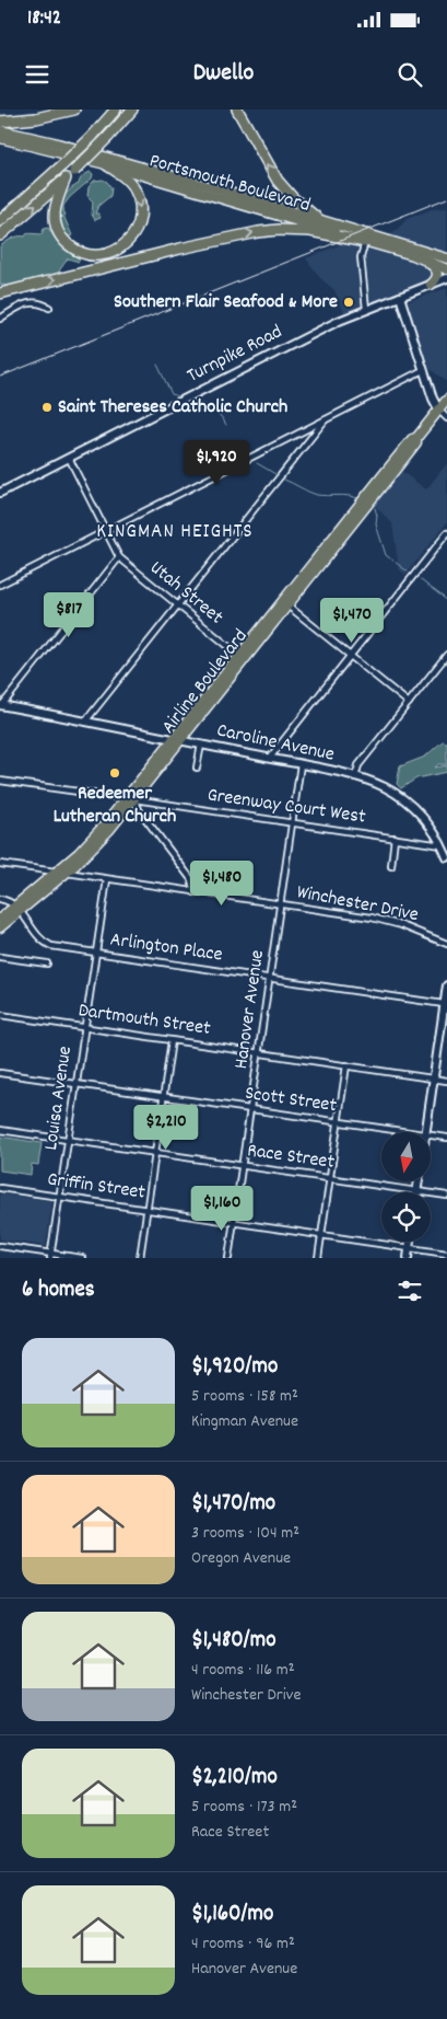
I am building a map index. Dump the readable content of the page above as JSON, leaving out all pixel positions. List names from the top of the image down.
{
  "streets": {
    "main road": ["Portsmouth Boulevard", "Airline Boulevard"],
    "street": [
      "Turnpike Road",
      "Utah Street",
      "Caroline Avenue",
      "Greenway Court West",
      "Winchester Drive",
      "Arlington Place",
      "Hanover Avenue",
      "Dartmouth Street",
      "Louisa Avenue",
      "Scott Street",
      "Race Street",
      "Griffin Street"
    ]
  },
  "crossings": [
    ["Turnpike Road", "Utah Street"],
    ["Utah Street", "Airline Boulevard"],
    ["Airline Boulevard", "Caroline Avenue"],
    ["Airline Boulevard", "Greenway Court West"],
    ["Airline Boulevard", "Winchester Drive"],
    ["Airline Boulevard", "Arlington Place"],
    ["Caroline Avenue", "Greenway Court West"],
    ["Caroline Avenue", "Hanover Avenue"],
    ["Greenway Court West", "Hanover Avenue"],
    ["Winchester Drive", "Hanover Avenue"],
    ["Winchester Drive", "Louisa Avenue"],
    ["Arlington Place", "Hanover Avenue"],
    ["Arlington Place", "Louisa Avenue"],
    ["Hanover Avenue", "Dartmouth Street"],
    ["Hanover Avenue", "Scott Street"],
    ["Hanover Avenue", "Race Street"],
    ["Hanover Avenue", "Griffin Street"],
    ["Dartmouth Street", "Louisa Avenue"],
    ["Louisa Avenue", "Scott Street"],
    ["Louisa Avenue", "Race Street"],
    ["Louisa Avenue", "Griffin Street"]
  ],
  "districts": ["KINGMAN HEIGHTS"],
  "places": ["Southern Flair Seafood & More", "Saint Thereses Catholic Church", "Redeemer Lutheran Church"],
  "north": "bottom",
  "page": {
    "status": "18:42",
    "header": "Dwello",
    "price": [
      "$1,920",
      "$817",
      "$1,470",
      "$1,480",
      "$2,210",
      "$1,160"
    ],
    "heading": "6 homes",
    "list": [
      {
        "name": "$1,920/mo",
        "note": "5 rooms · 158 m² · Kingman Avenue"
      },
      {
        "name": "$1,470/mo",
        "note": "3 rooms · 104 m² · Oregon Avenue"
      },
      {
        "name": "$1,480/mo",
        "note": "4 rooms · 116 m² · Winchester Drive"
      },
      {
        "name": "$2,210/mo",
        "note": "5 rooms · 173 m² · Race Street"
      },
      {
        "name": "$1,160/mo",
        "note": "4 rooms · 96 m² · Hanover Avenue"
      }
    ]
  }
}
